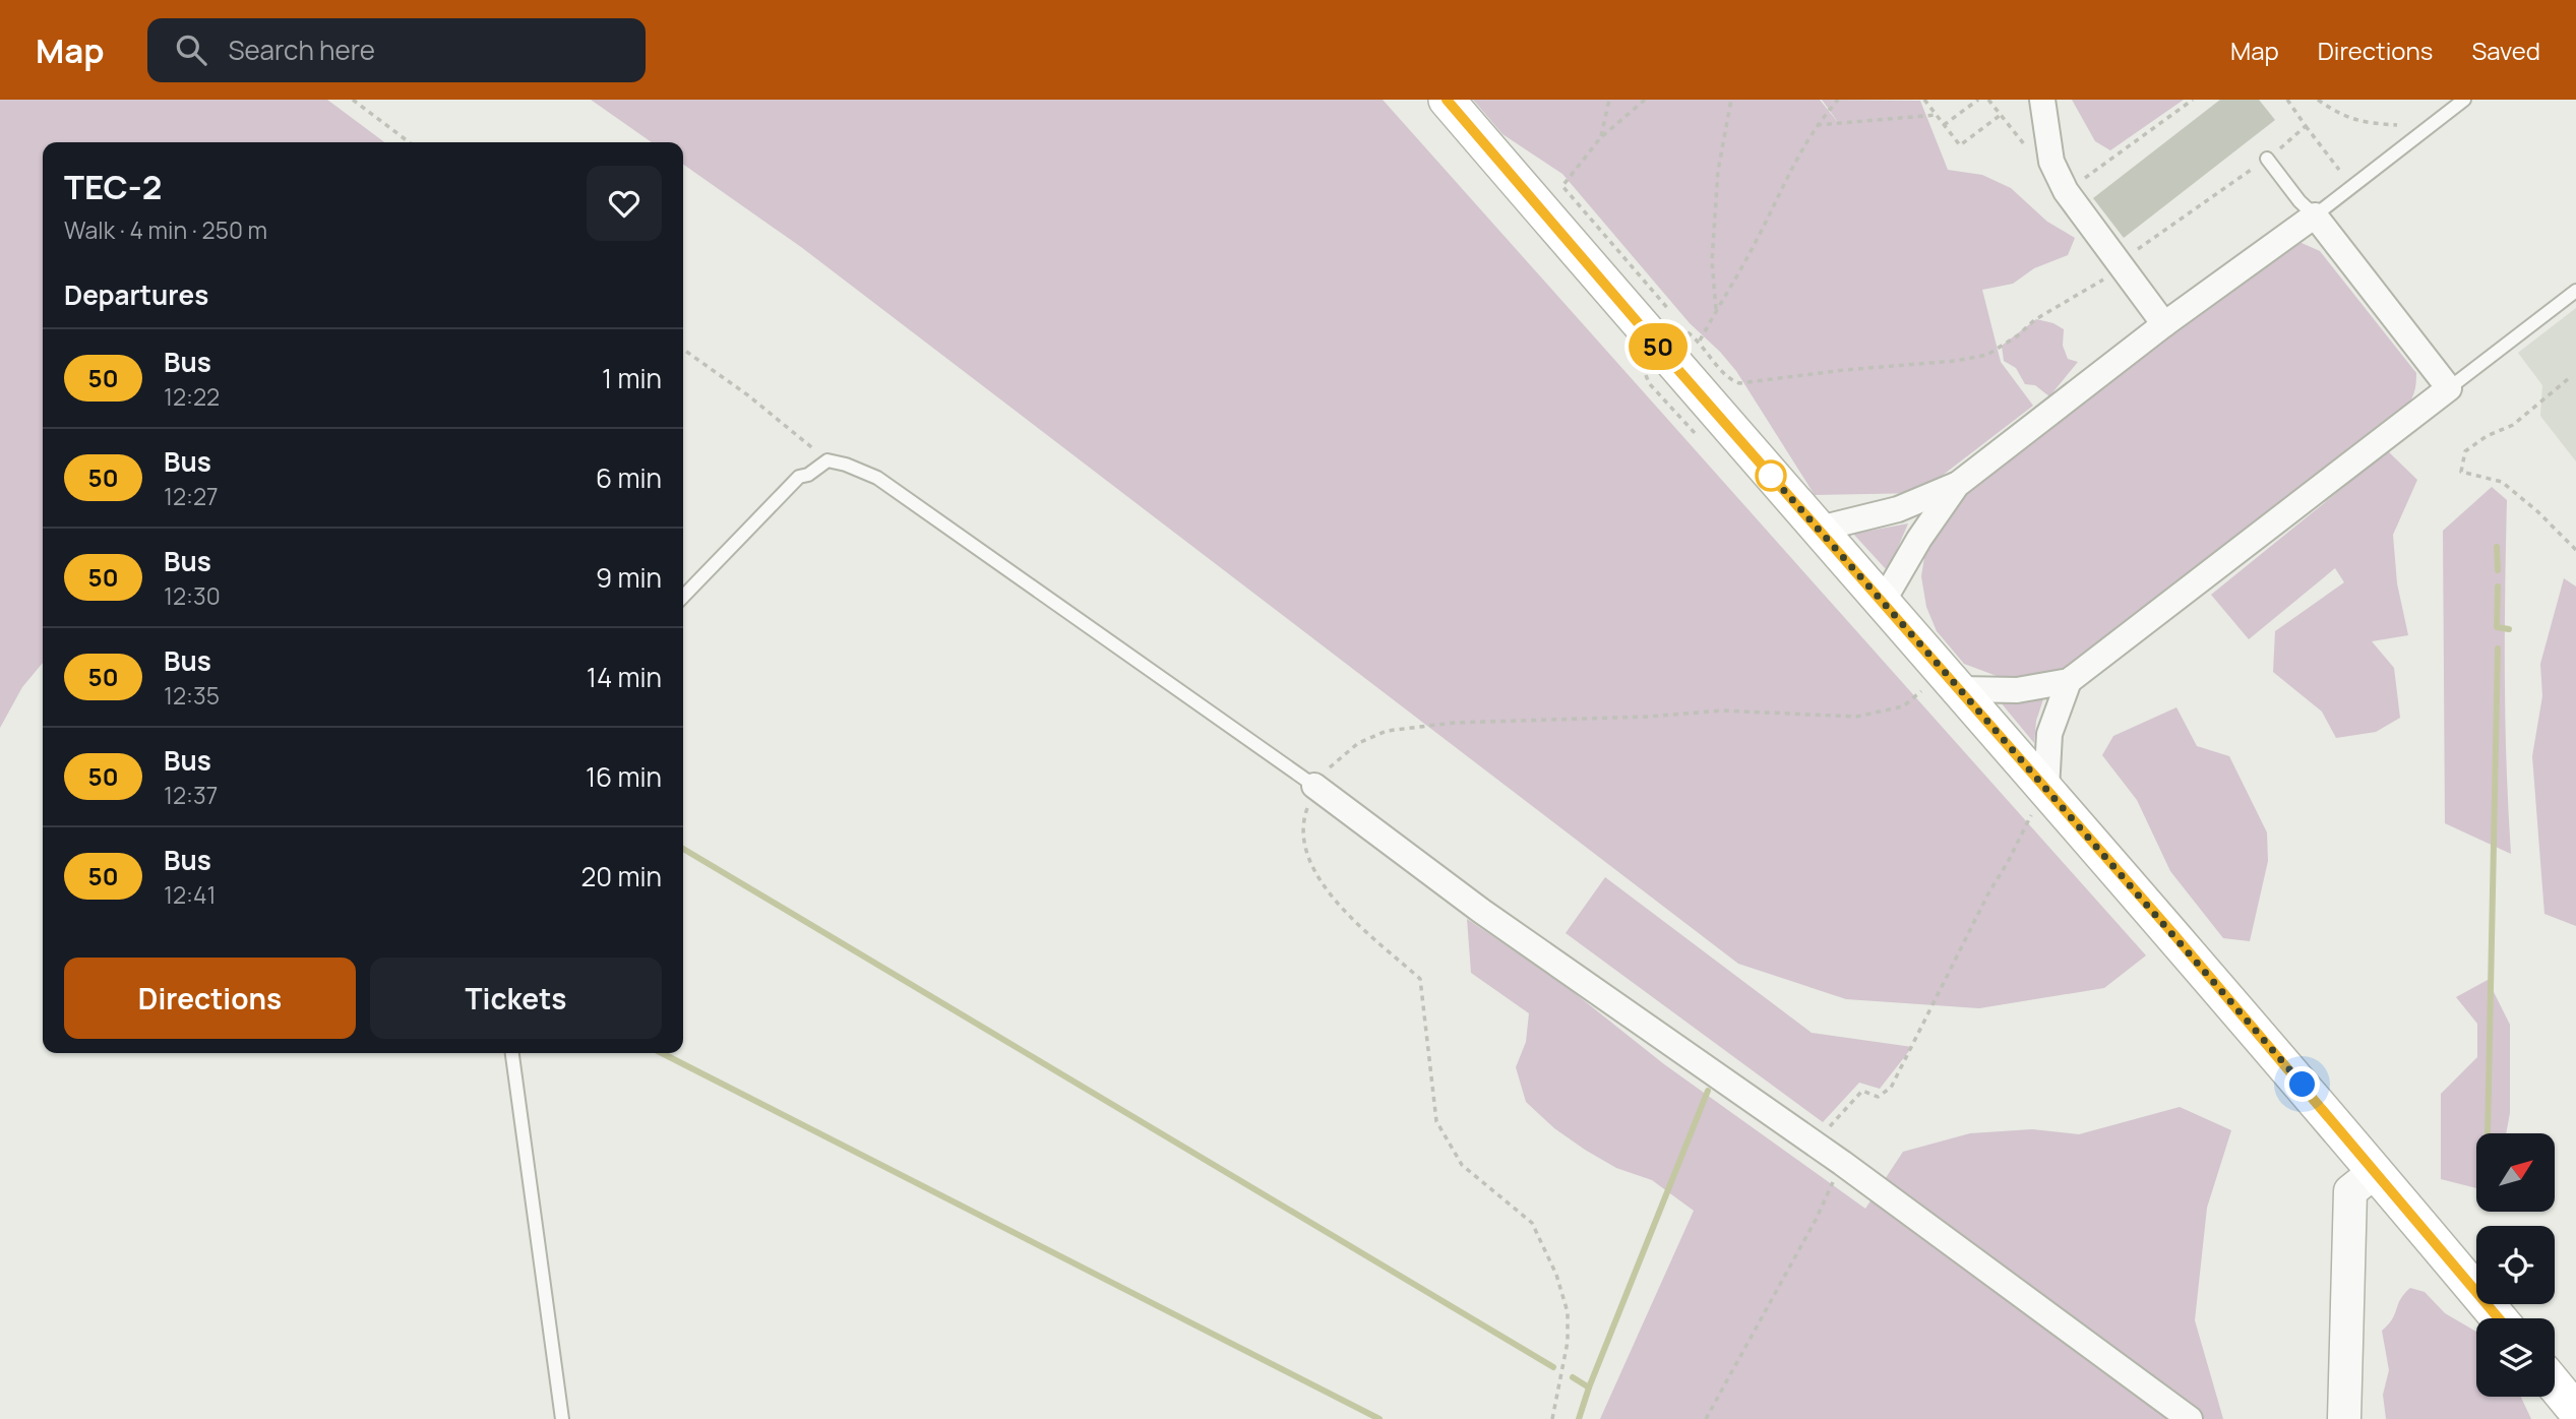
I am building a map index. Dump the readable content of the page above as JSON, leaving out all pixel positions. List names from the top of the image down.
{
  "lines": ["bus line 50"],
  "north": "top right",
  "page": {
    "header": "Map",
    "search": "Search here",
    "nav": ["Map", "Directions", "Saved"],
    "on_map": "50",
    "heading": [
      ["TEC-2", "Walk · 4 min · 250 m"],
      "Departures"
    ],
    "list": [
      {
        "mark": "50",
        "name": "Bus",
        "note": "12:22",
        "value": "1 min"
      },
      {
        "mark": "50",
        "name": "Bus",
        "note": "12:27",
        "value": "6 min"
      },
      {
        "mark": "50",
        "name": "Bus",
        "note": "12:30",
        "value": "9 min"
      },
      {
        "mark": "50",
        "name": "Bus",
        "note": "12:35",
        "value": "14 min"
      },
      {
        "mark": "50",
        "name": "Bus",
        "note": "12:37",
        "value": "16 min"
      },
      {
        "mark": "50",
        "name": "Bus",
        "note": "12:41",
        "value": "20 min"
      }
    ],
    "buttons": ["Directions", "Tickets"]
  }
}
